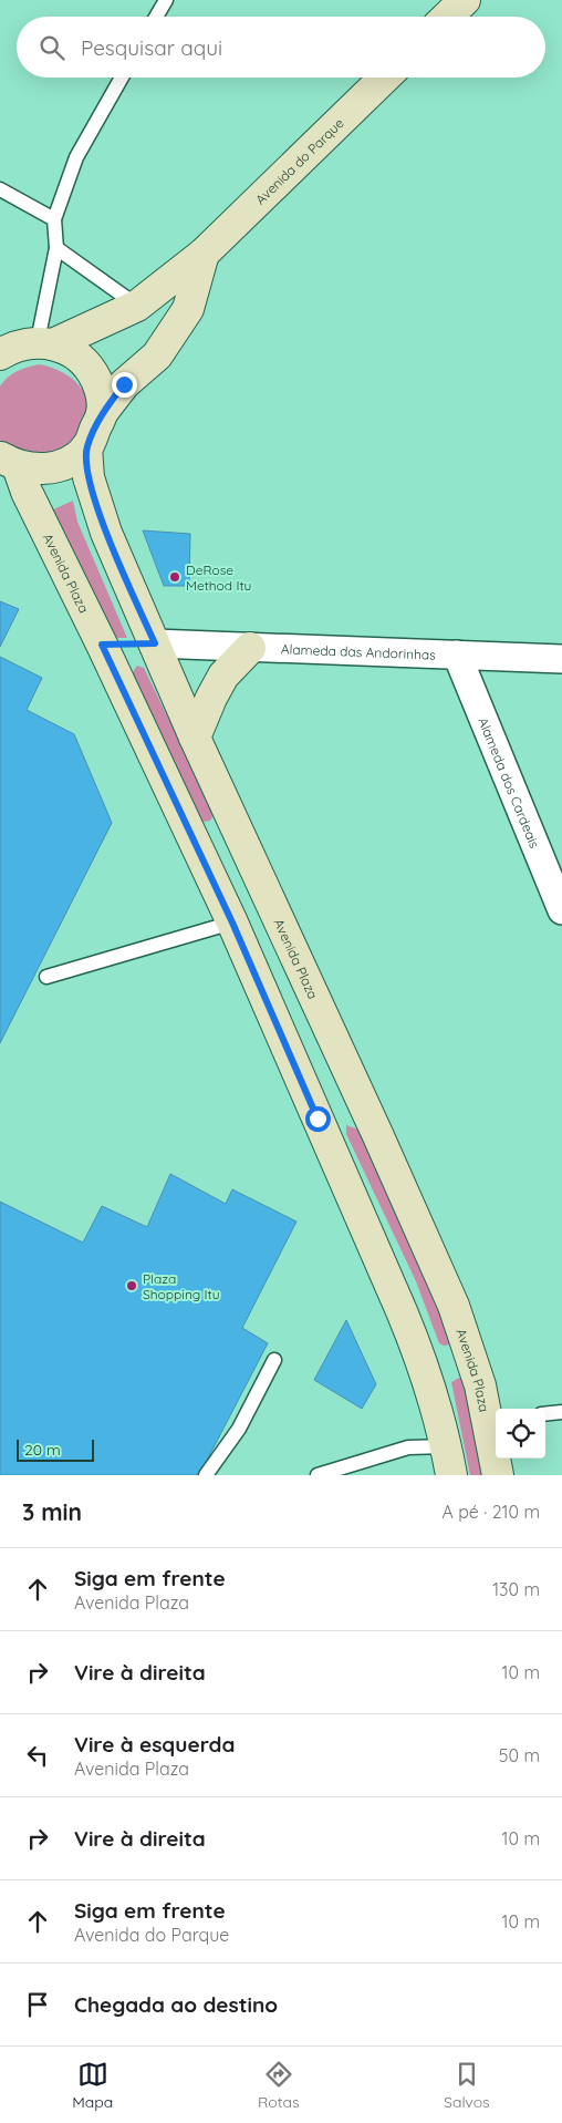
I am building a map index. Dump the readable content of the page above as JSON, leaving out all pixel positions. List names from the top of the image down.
{
  "streets": {
    "street": [
      "Avenida do Parque",
      "Avenida Plaza",
      "Alameda das Andorinhas",
      "Alameda dos Cardeais"
    ]
  },
  "crossings": [
    ["Avenida Plaza", "Alameda das Andorinhas"],
    ["Alameda das Andorinhas", "Alameda dos Cardeais"]
  ],
  "places": ["DeRose Method Itu", "Plaza Shopping Itu"],
  "scale_bar": "20 m",
  "page": {
    "search": "Pesquisar aqui",
    "scale": "20 m",
    "heading": ["3 min", "A pé · 210 m"],
    "list": [
      ["Siga em frente", "Avenida Plaza", "130 m"],
      ["Vire à direita", "10 m"],
      ["Vire à esquerda", "Avenida Plaza", "50 m"],
      ["Vire à direita", "10 m"],
      ["Siga em frente", "Avenida do Parque", "10 m"],
      "Chegada ao destino"
    ],
    "nav": ["Mapa", "Rotas", "Salvos"]
  }
}
